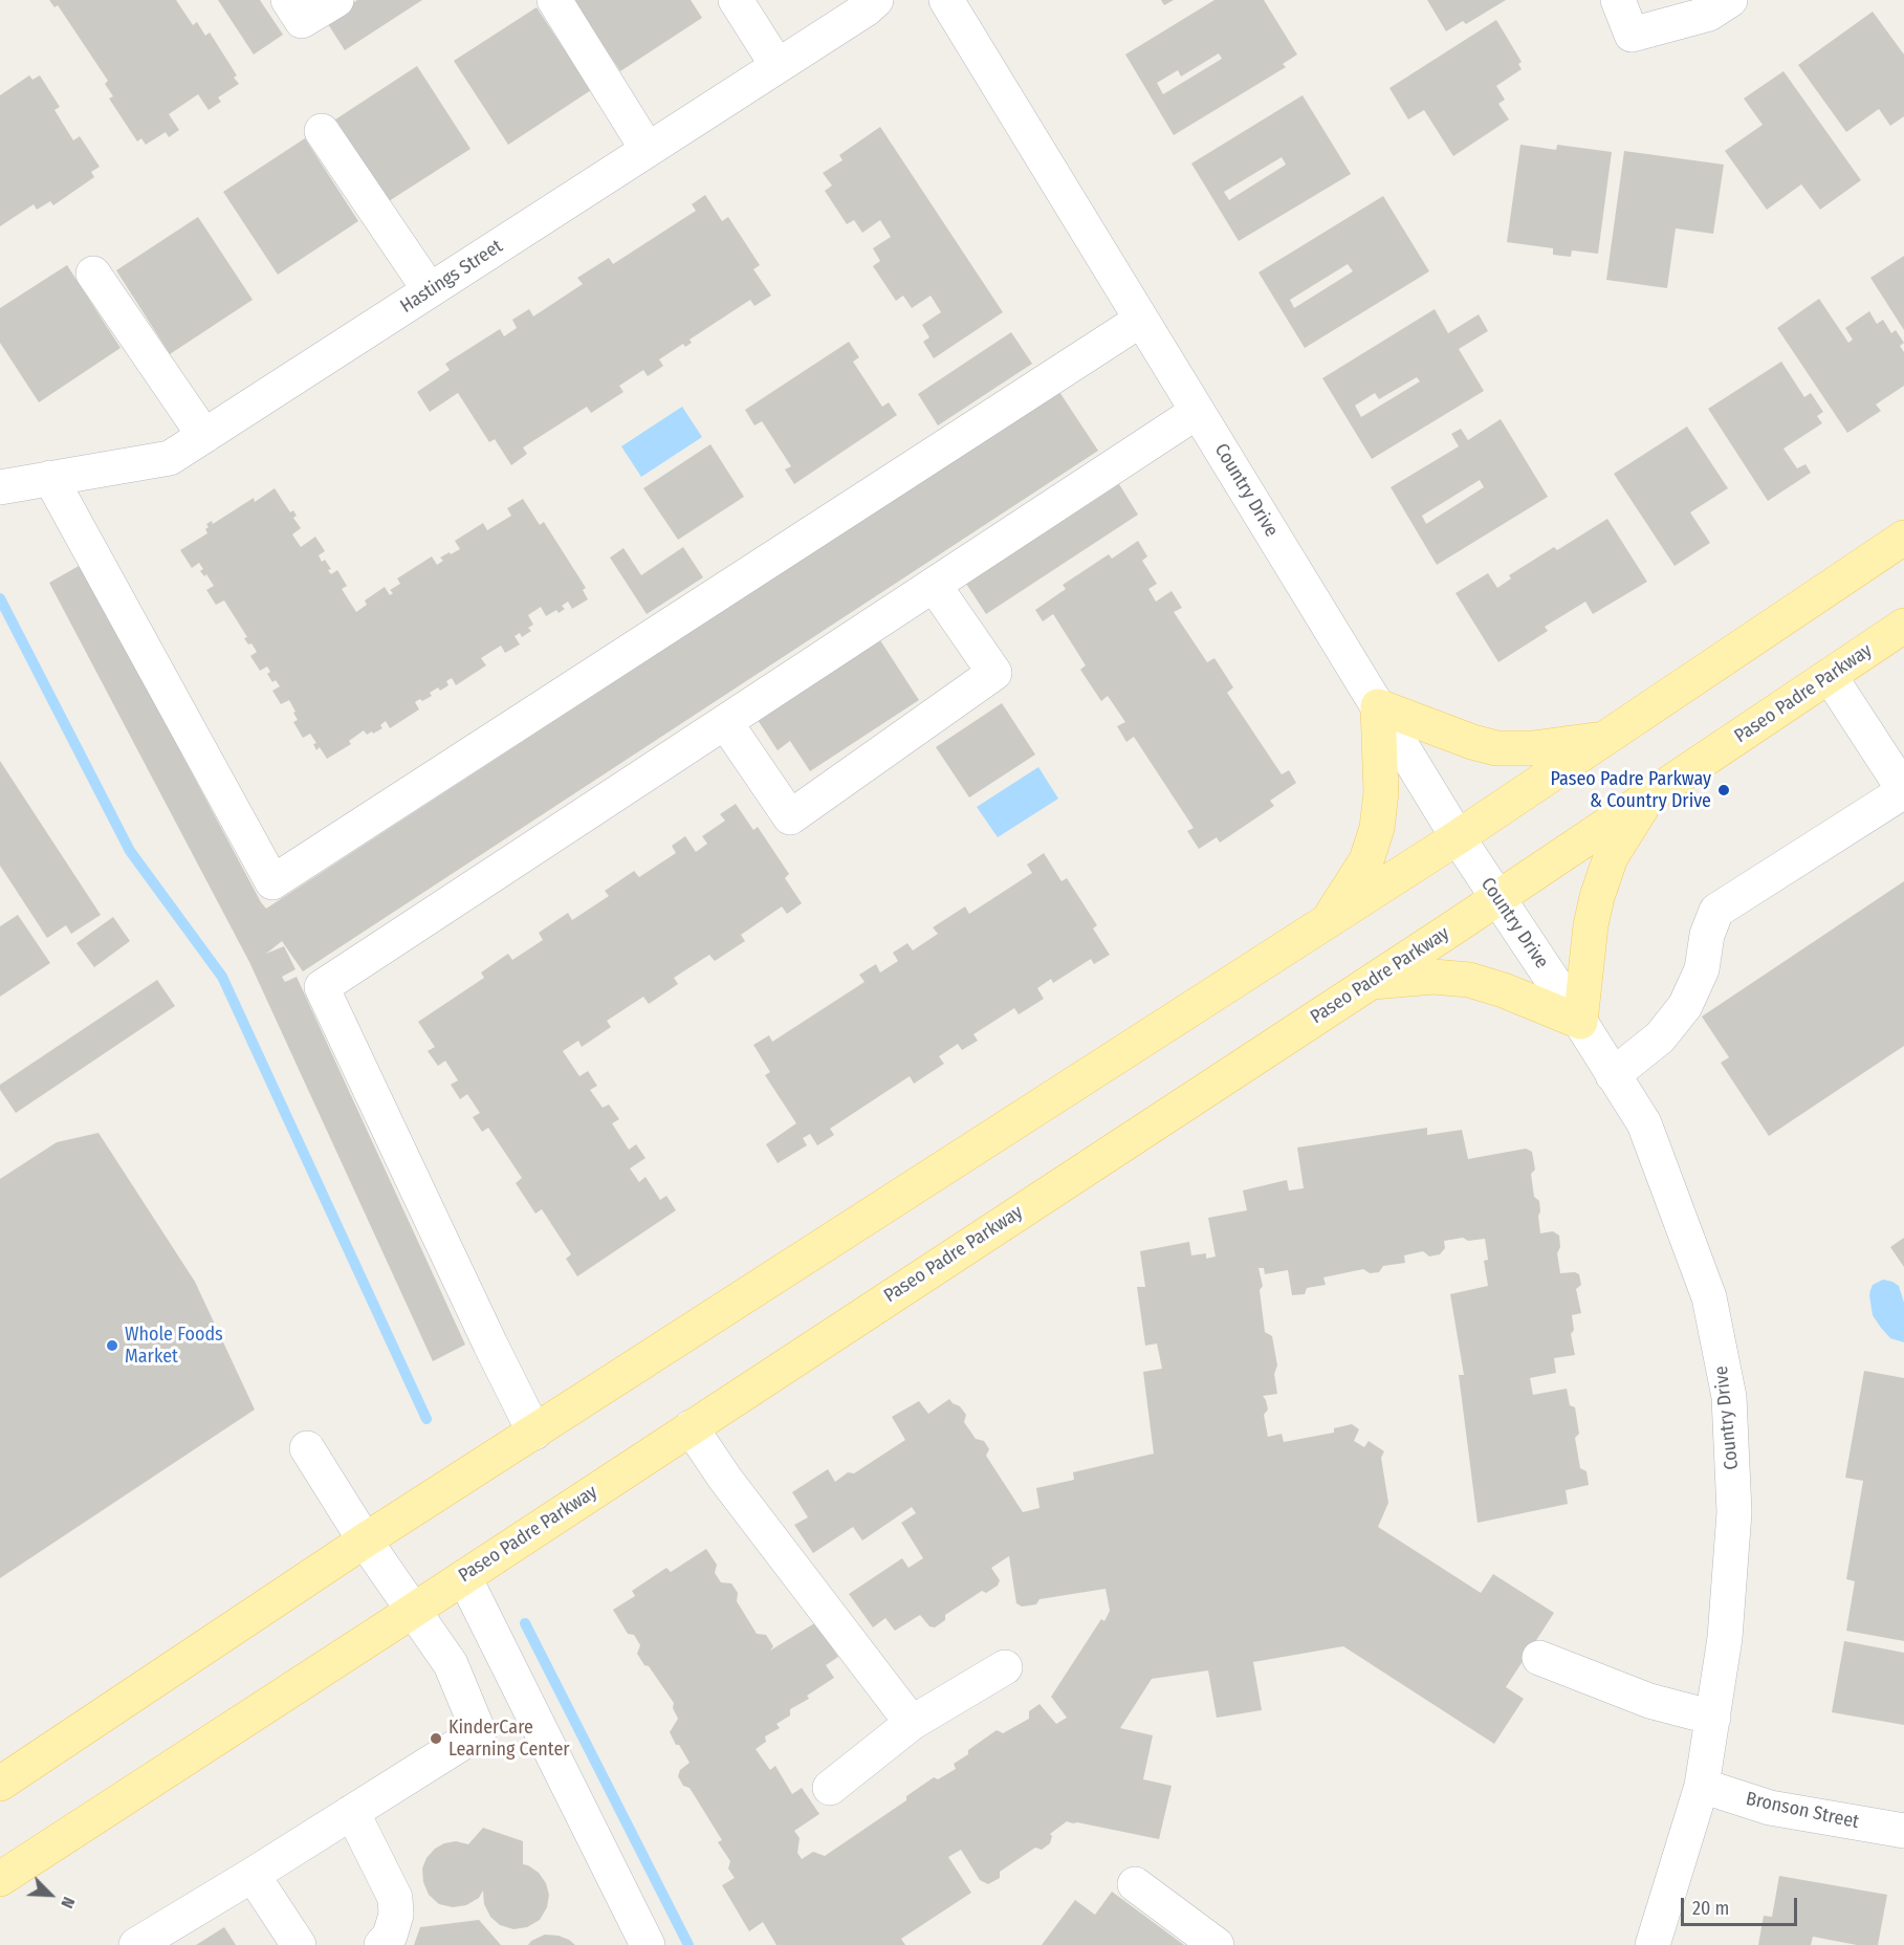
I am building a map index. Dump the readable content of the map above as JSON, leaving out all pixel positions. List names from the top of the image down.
{
  "streets": {
    "main road": ["Paseo Padre Parkway"],
    "street": ["Hastings Street", "Country Drive", "Bronson Street"]
  },
  "crossings": [
    ["Country Drive", "Paseo Padre Parkway"],
    ["Country Drive", "Bronson Street"]
  ],
  "places": ["Paseo Padre Parkway & Country Drive", "Whole Foods Market", "KinderCare Learning Center"],
  "scale_bar": "20 m",
  "north": "bottom right"
}
